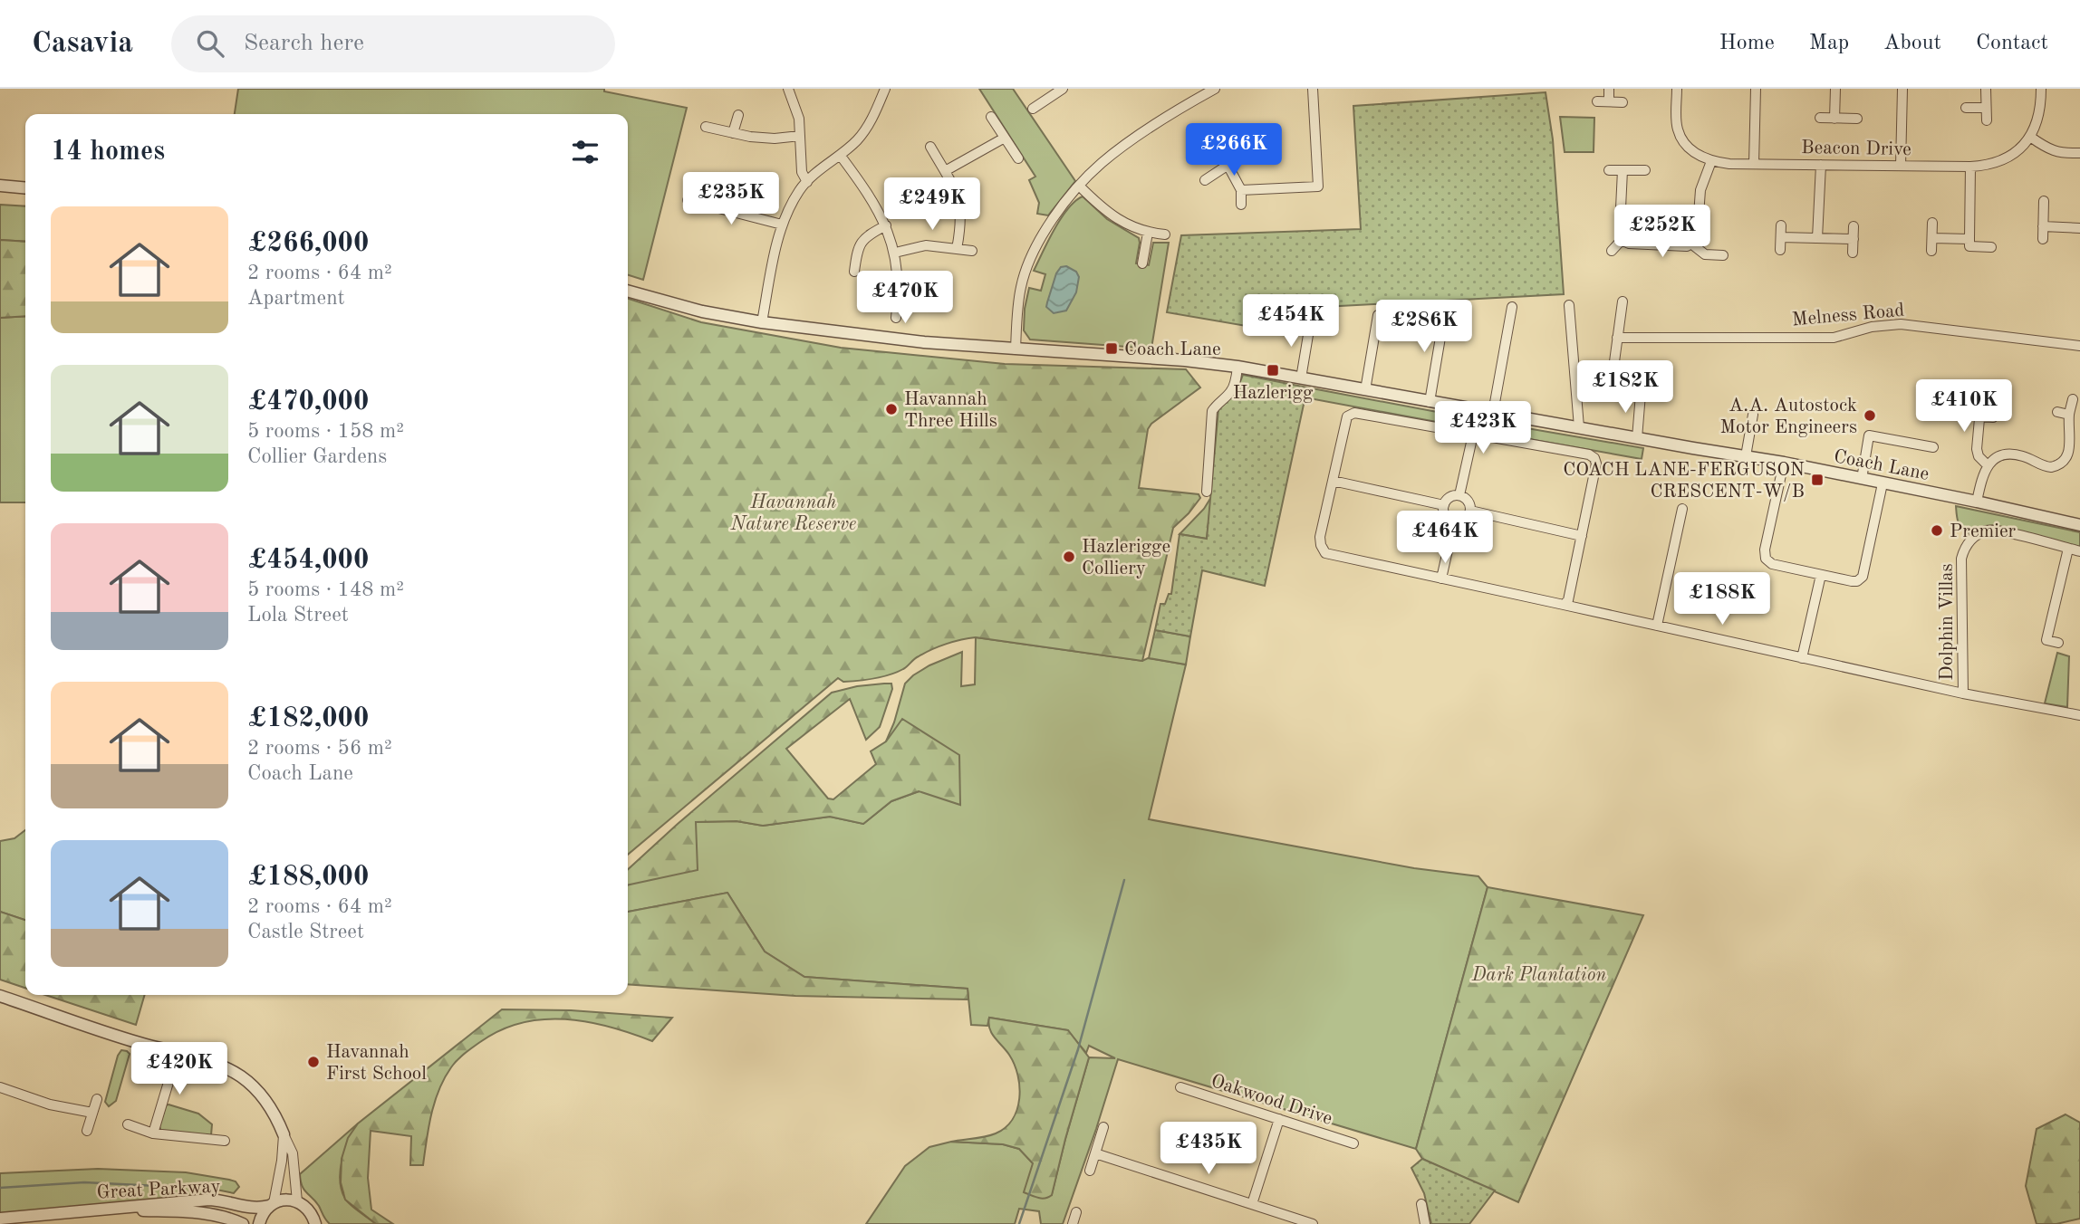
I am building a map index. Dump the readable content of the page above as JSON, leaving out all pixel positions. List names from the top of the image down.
{
  "streets": {
    "street": [
      "Beacon Drive",
      "Melness Road",
      "Coach Lane",
      "Dolphin Villas",
      "Oakwood Drive",
      "Great Parkway"
    ]
  },
  "parks": ["Havannah Nature Reserve", "Dark Plantation"],
  "places": {
    "transit": ["Coach Lane", "Hazlerigg", "COACH LANE-FERGUSON CRESCENT-W/B"],
    "other": [
      "Havannah Three Hills",
      "A.A. Autostock Motor Engineers",
      "Premier",
      "Hazlerigge Colliery",
      "Havannah First School"
    ]
  },
  "page": {
    "header": "Casavia",
    "search": "Search here",
    "nav": [
      "Home",
      "Map",
      "About",
      "Contact"
    ],
    "heading": "14 homes",
    "price": [
      "£266K",
      "£235K",
      "£249K",
      "£252K",
      "£470K",
      "£454K",
      "£286K",
      "£182K",
      "£410K",
      "£423K",
      "£464K",
      "£188K",
      "£420K",
      "£435K"
    ],
    "list": [
      {
        "name": "£266,000",
        "note": "2 rooms · 64 m² · Apartment"
      },
      {
        "name": "£470,000",
        "note": "5 rooms · 158 m² · Collier Gardens"
      },
      {
        "name": "£454,000",
        "note": "5 rooms · 148 m² · Lola Street"
      },
      {
        "name": "£182,000",
        "note": "2 rooms · 56 m² · Coach Lane"
      },
      {
        "name": "£188,000",
        "note": "2 rooms · 64 m² · Castle Street"
      }
    ]
  }
}
